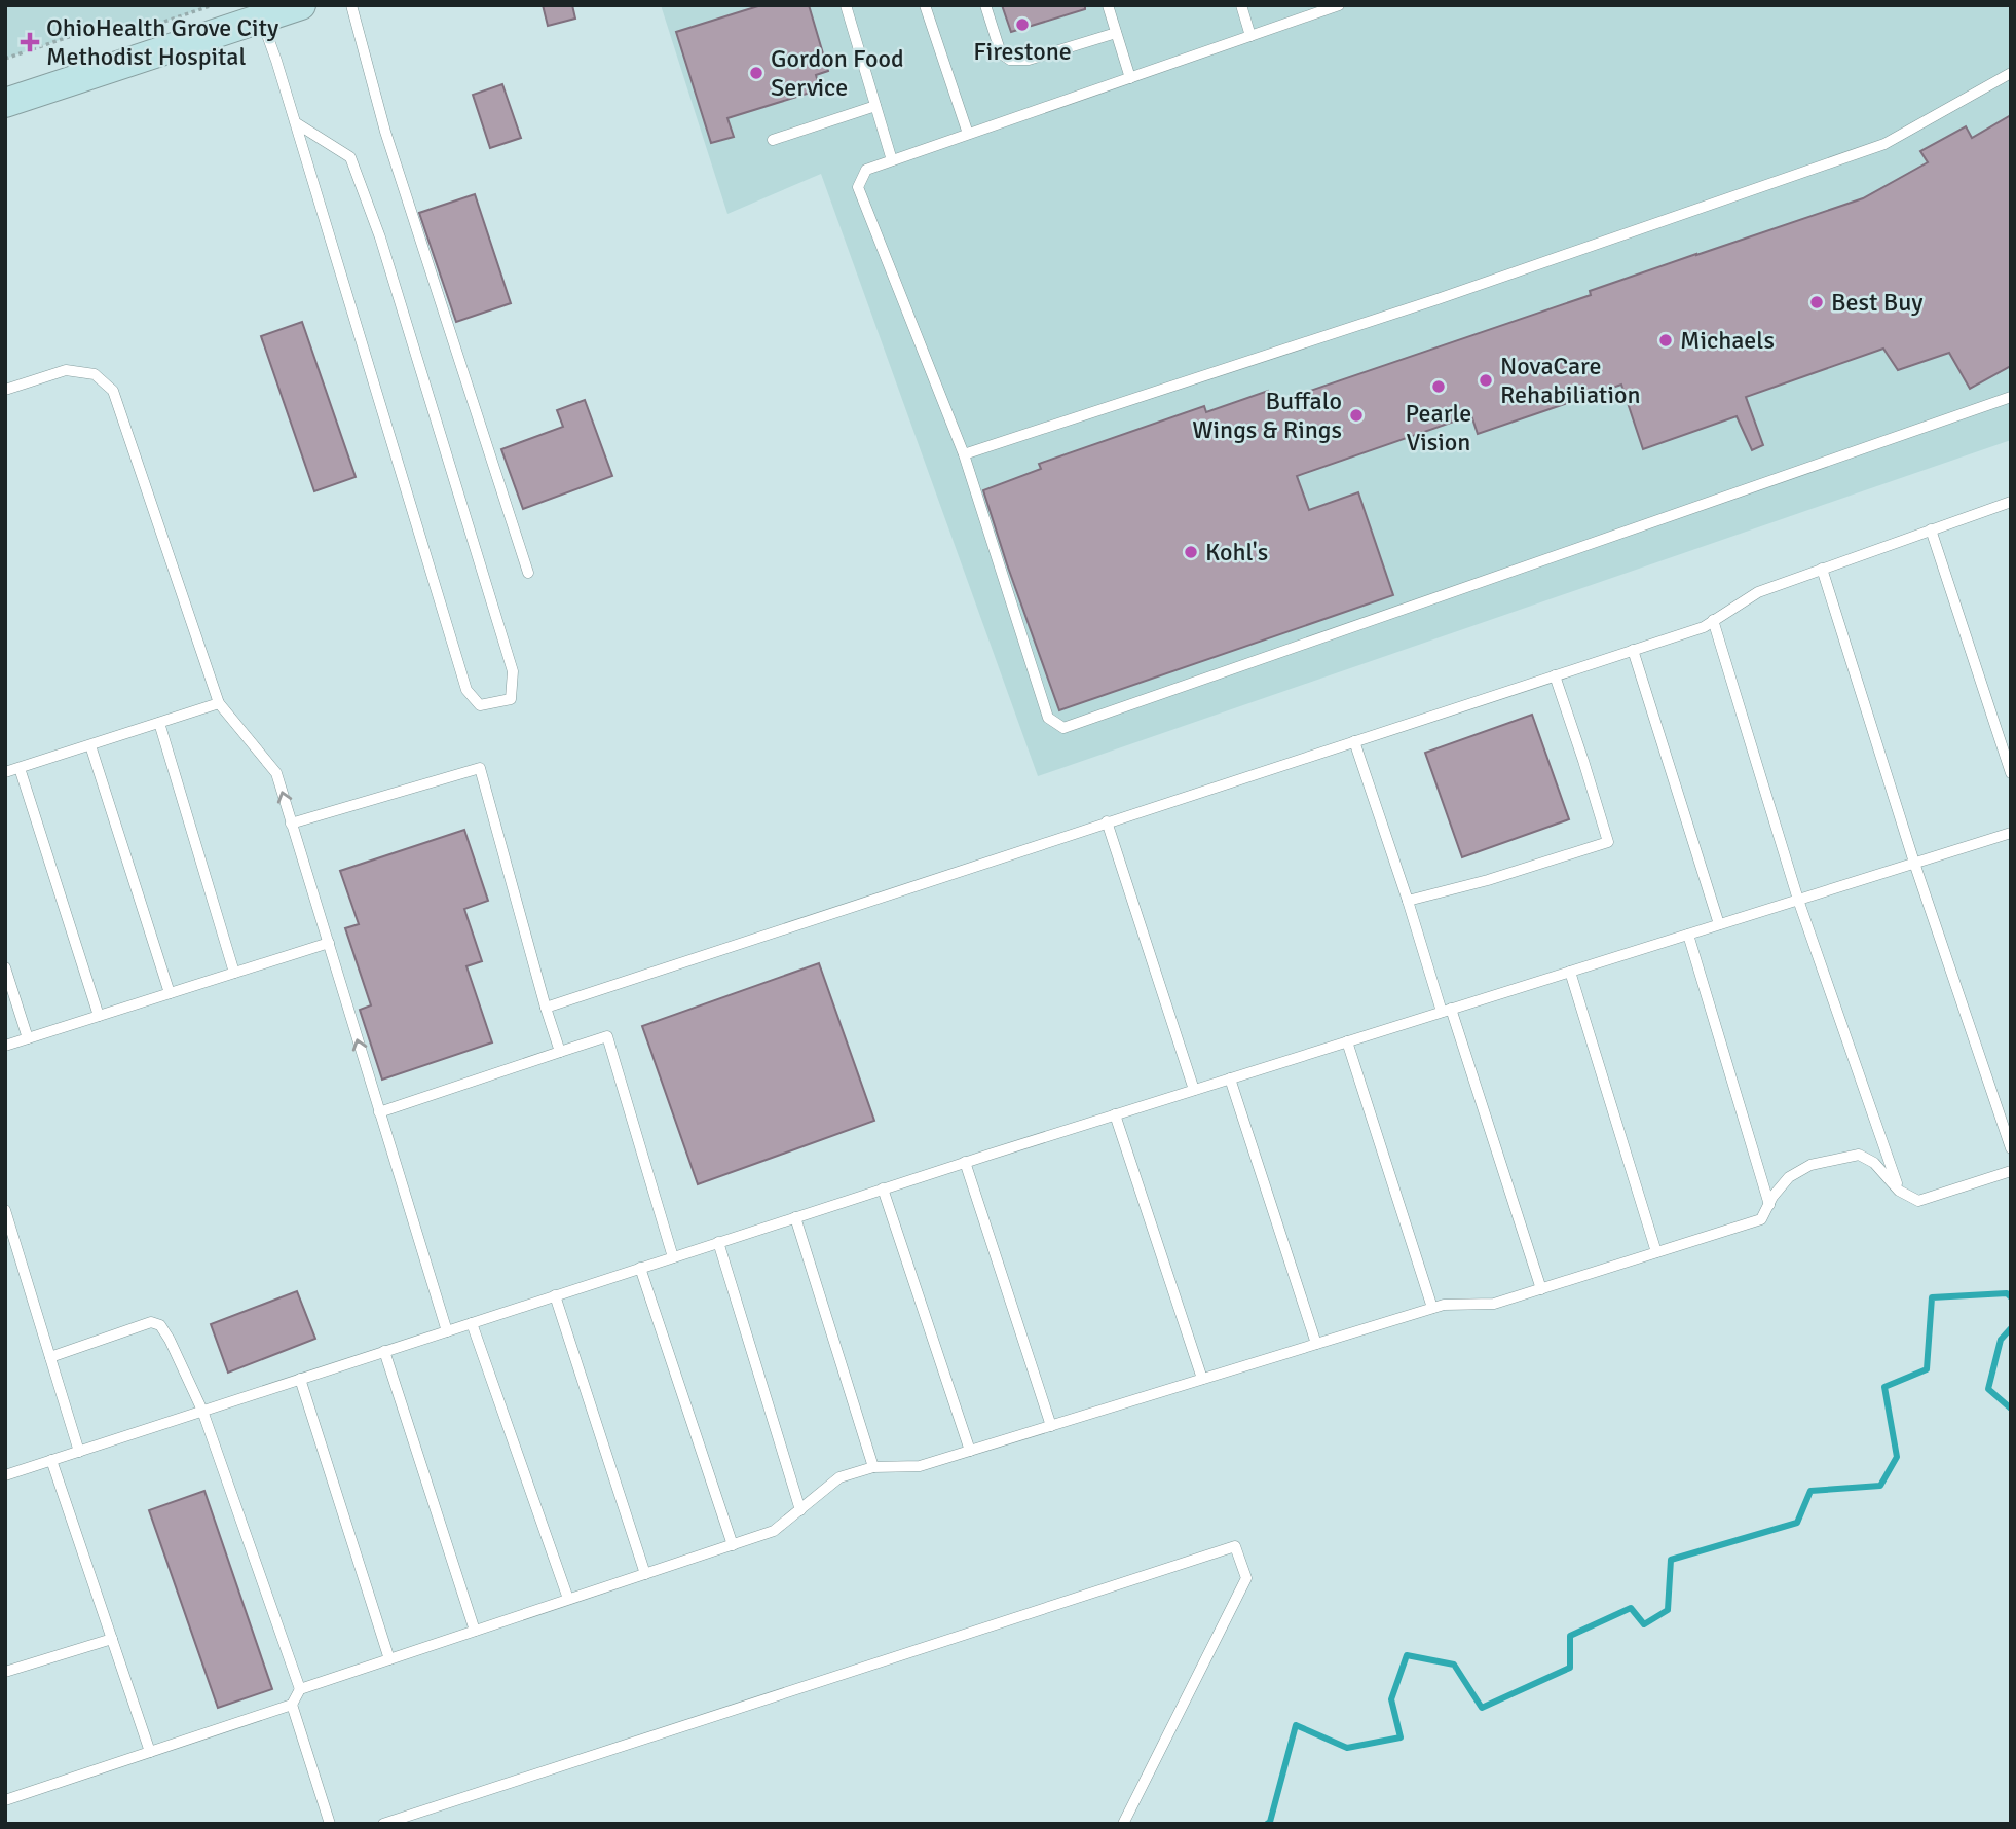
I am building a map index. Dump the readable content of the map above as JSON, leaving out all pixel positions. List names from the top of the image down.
{
  "places": {
    "other": [
      "Firestone",
      "Gordon Food Service",
      "Best Buy",
      "Michaels",
      "NovaCare Rehabiliation",
      "Pearle Vision",
      "Buffalo Wings & Rings",
      "Kohl's"
    ],
    "health": ["OhioHealth Grove City Methodist Hospital"]
  }
}
